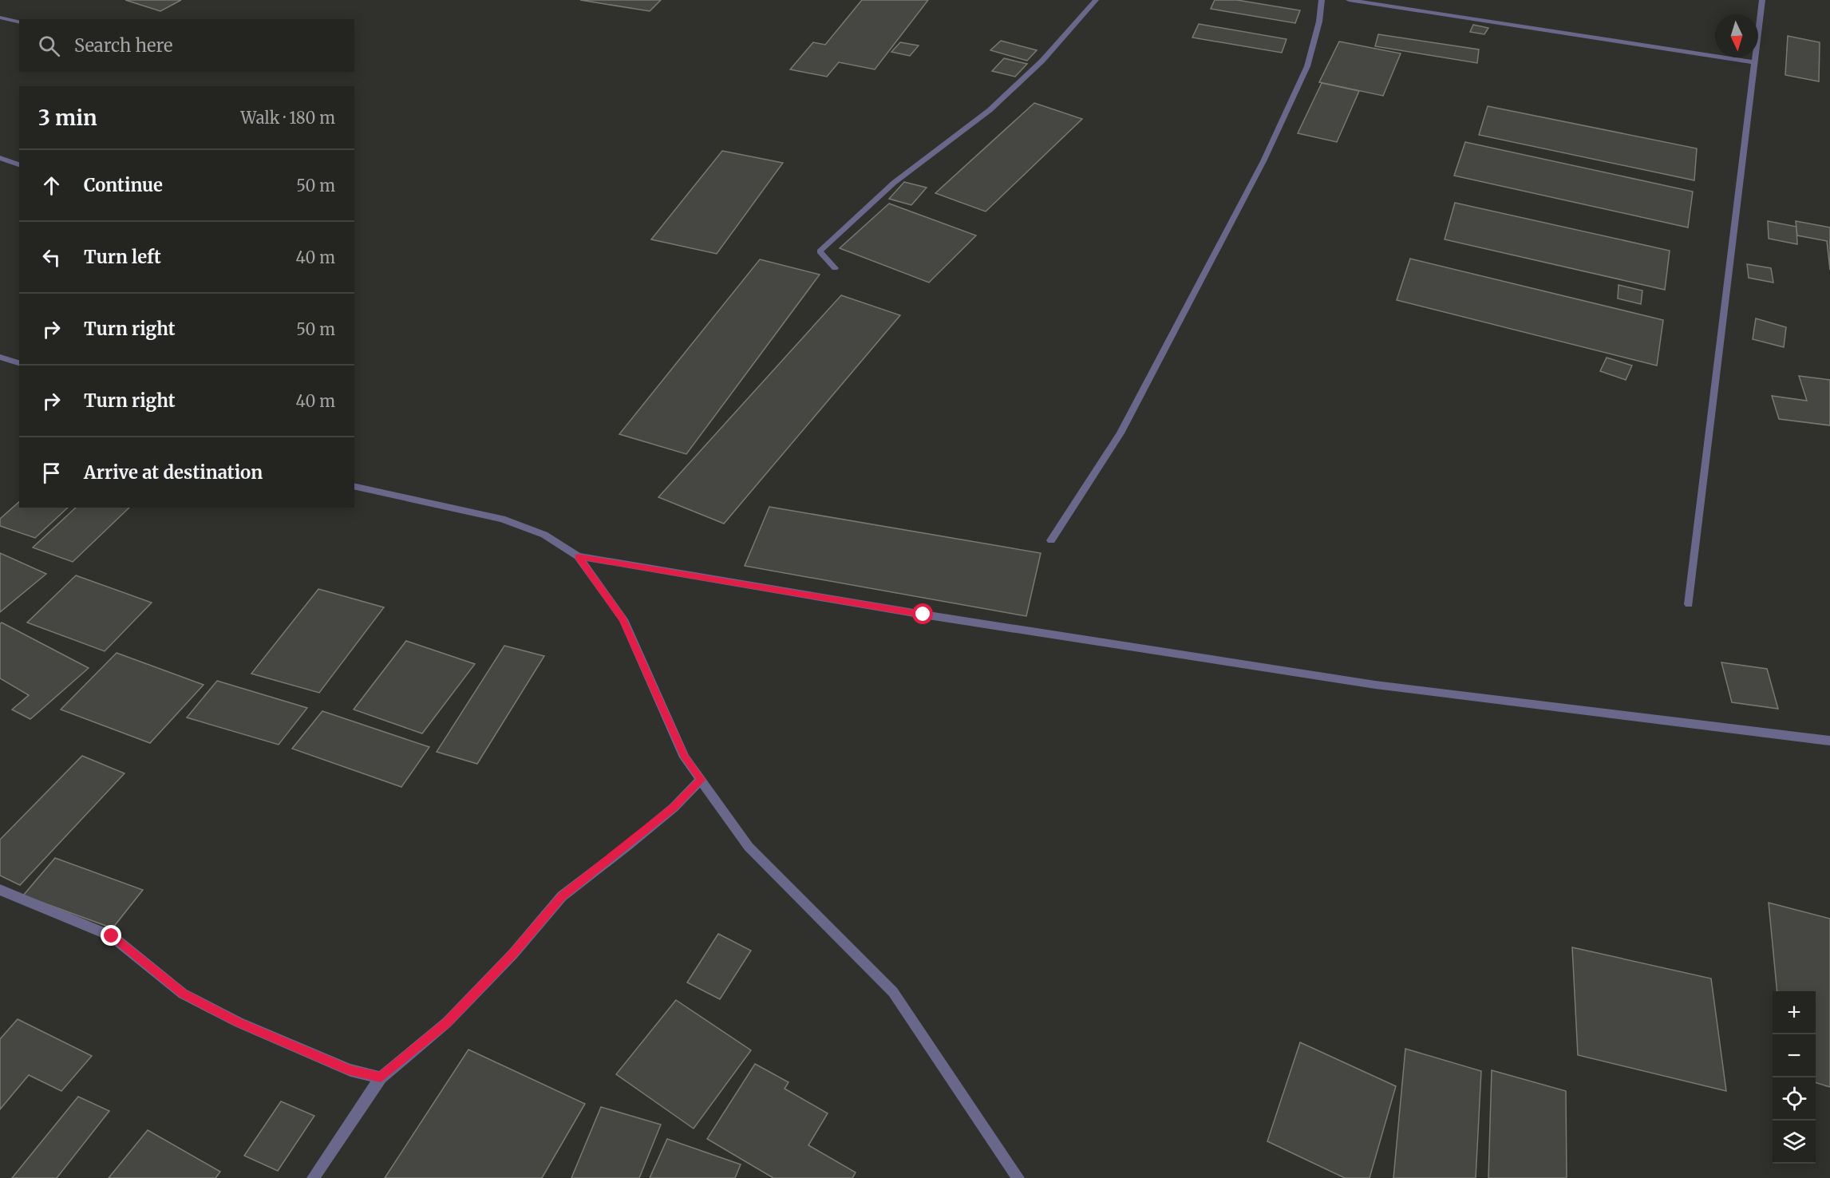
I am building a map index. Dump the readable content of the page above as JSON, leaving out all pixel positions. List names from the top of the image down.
{
  "north": "bottom",
  "page": {
    "search": "Search here",
    "heading": ["3 min", "Walk · 180 m"],
    "list": [
      ["Continue", "50 m"],
      ["Turn left", "40 m"],
      ["Turn right", "50 m"],
      ["Turn right", "40 m"],
      "Arrive at destination"
    ],
    "map_buttons": ["+", "−"]
  }
}
